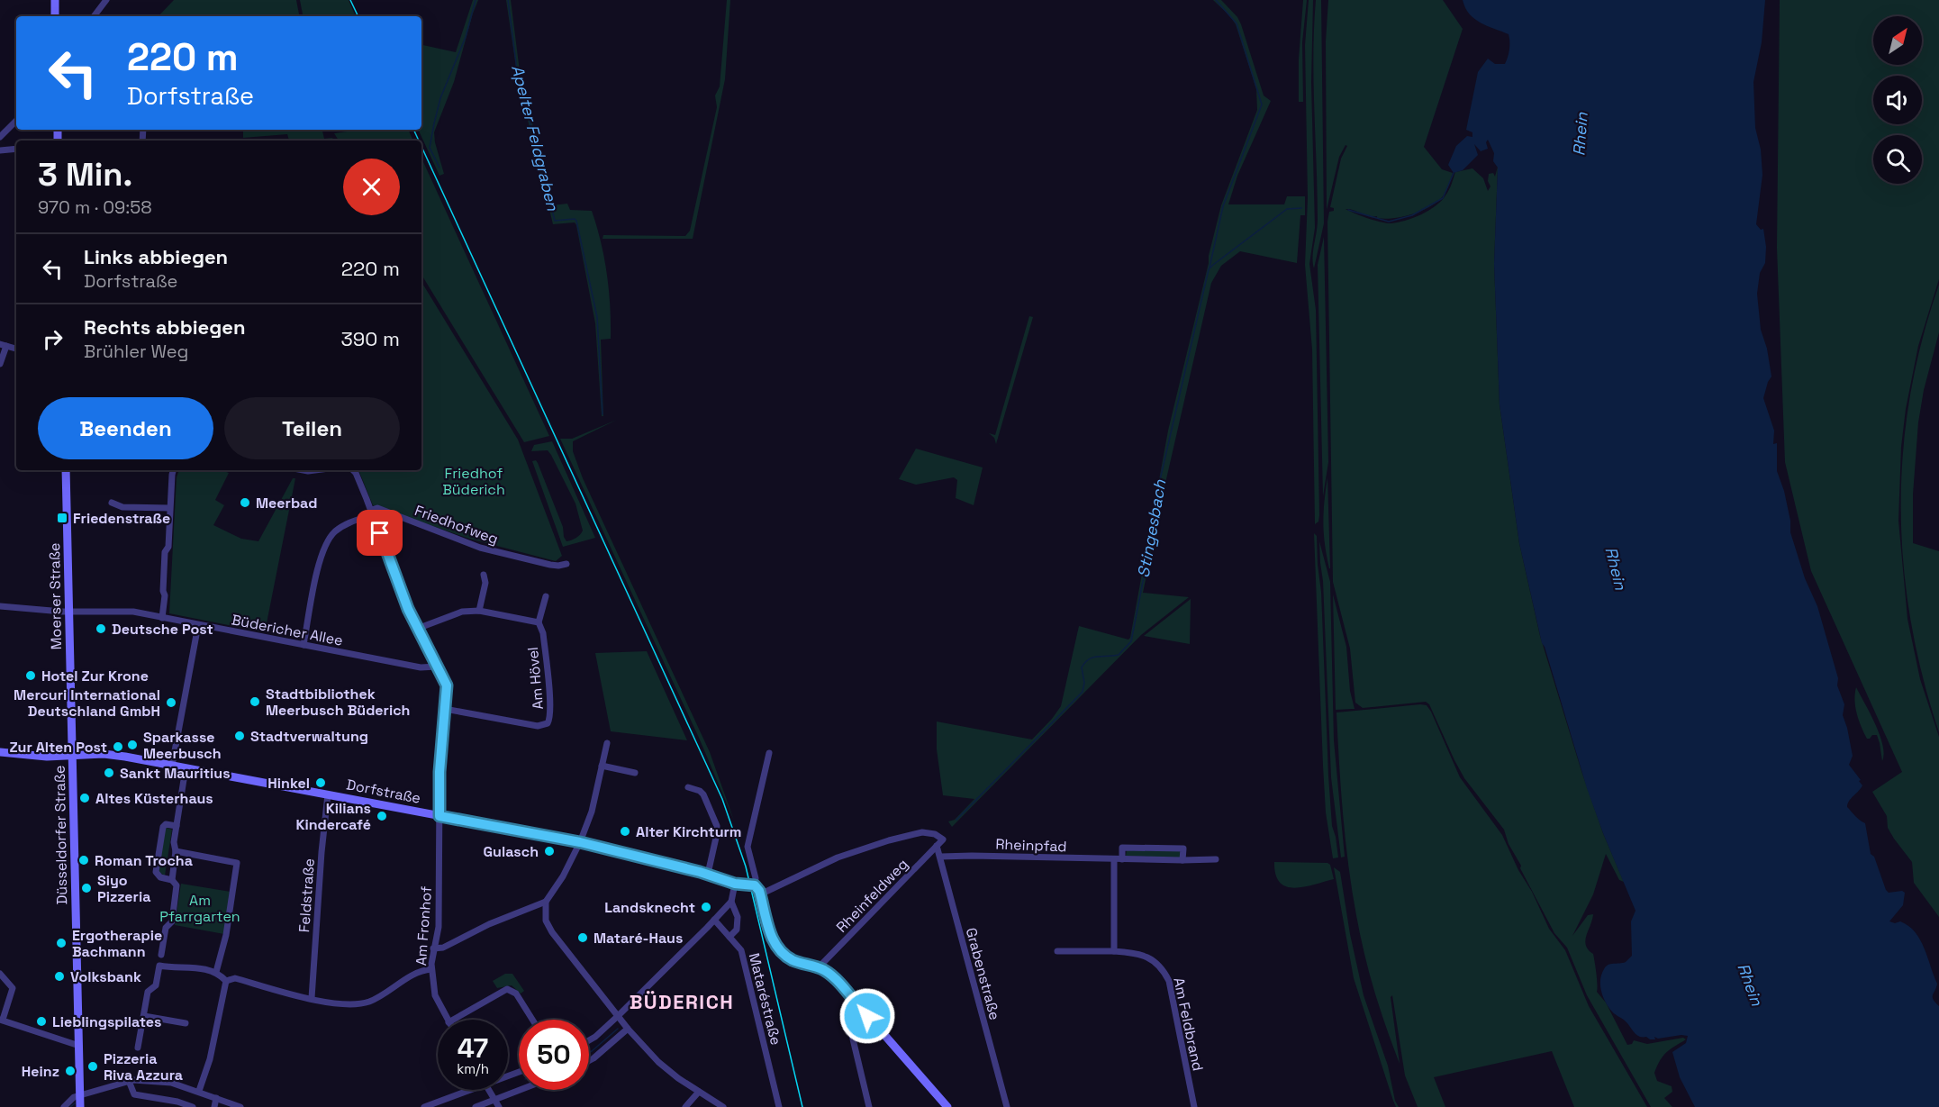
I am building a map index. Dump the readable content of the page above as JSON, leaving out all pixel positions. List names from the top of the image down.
{
  "streets": {
    "main road": ["Moerser Straße", "Dorfstraße", "Düsseldorfer Straße"],
    "street": [
      "Friedhofweg",
      "Büdericher Allee",
      "Am Hövel",
      "Rheinpfad",
      "Feldstraße",
      "Rheinfeldweg",
      "Am Fronhof",
      "Grabenstraße",
      "Mataréstraße",
      "Am Feldbrand"
    ]
  },
  "crossings": [
    ["Friedhofweg", "Am Fronhof"],
    ["Moerser Straße", "Büdericher Allee"],
    ["Moerser Straße", "Dorfstraße"],
    ["Moerser Straße", "Düsseldorfer Straße"],
    ["Büdericher Allee", "Am Fronhof"],
    ["Am Hövel", "Am Fronhof"],
    ["Dorfstraße", "Düsseldorfer Straße"],
    ["Dorfstraße", "Feldstraße"],
    ["Dorfstraße", "Am Fronhof"],
    ["Rheinpfad", "Grabenstraße"],
    ["Rheinfeldweg", "Grabenstraße"]
  ],
  "districts": ["BÜDERICH"],
  "water": ["Rhein", "Apelter Feldgraben", "Stingesbach"],
  "parks": ["Friedhof Büderich", "Am Pfarrgarten"],
  "places": {
    "other": [
      "Meerbad",
      "Deutsche Post",
      "Hotel Zur Krone",
      "Stadtbibliothek Meerbusch Büderich",
      "Mercuri International Deutschland GmbH",
      "Stadtverwaltung",
      "Sparkasse Meerbusch",
      "Zur Alten Post",
      "Sankt Mauritius",
      "Hinkel",
      "Altes Küsterhaus",
      "Kilians Kindercafé",
      "Alter Kirchturm",
      "Gulasch",
      "Roman Trocha",
      "Siyo Pizzeria",
      "Landsknecht",
      "Mataré-Haus",
      "Ergotherapie Bachmann",
      "Volksbank",
      "Lieblingspilates",
      "Pizzeria Riva Azzura",
      "Heinz"
    ],
    "transit": ["Friedenstraße"]
  },
  "north": "top right",
  "page": {
    "turn": ["220 m", "Dorfstraße"],
    "heading": ["3 Min.", "970 m · 09:58"],
    "list": [
      {
        "name": "Links abbiegen",
        "note": "Dorfstraße",
        "value": "220 m"
      },
      {
        "name": "Rechts abbiegen",
        "note": "Brühler Weg",
        "value": "390 m"
      }
    ],
    "buttons": ["Beenden", "Teilen"],
    "speed": "47 km/h",
    "limit": "50"
  }
}
